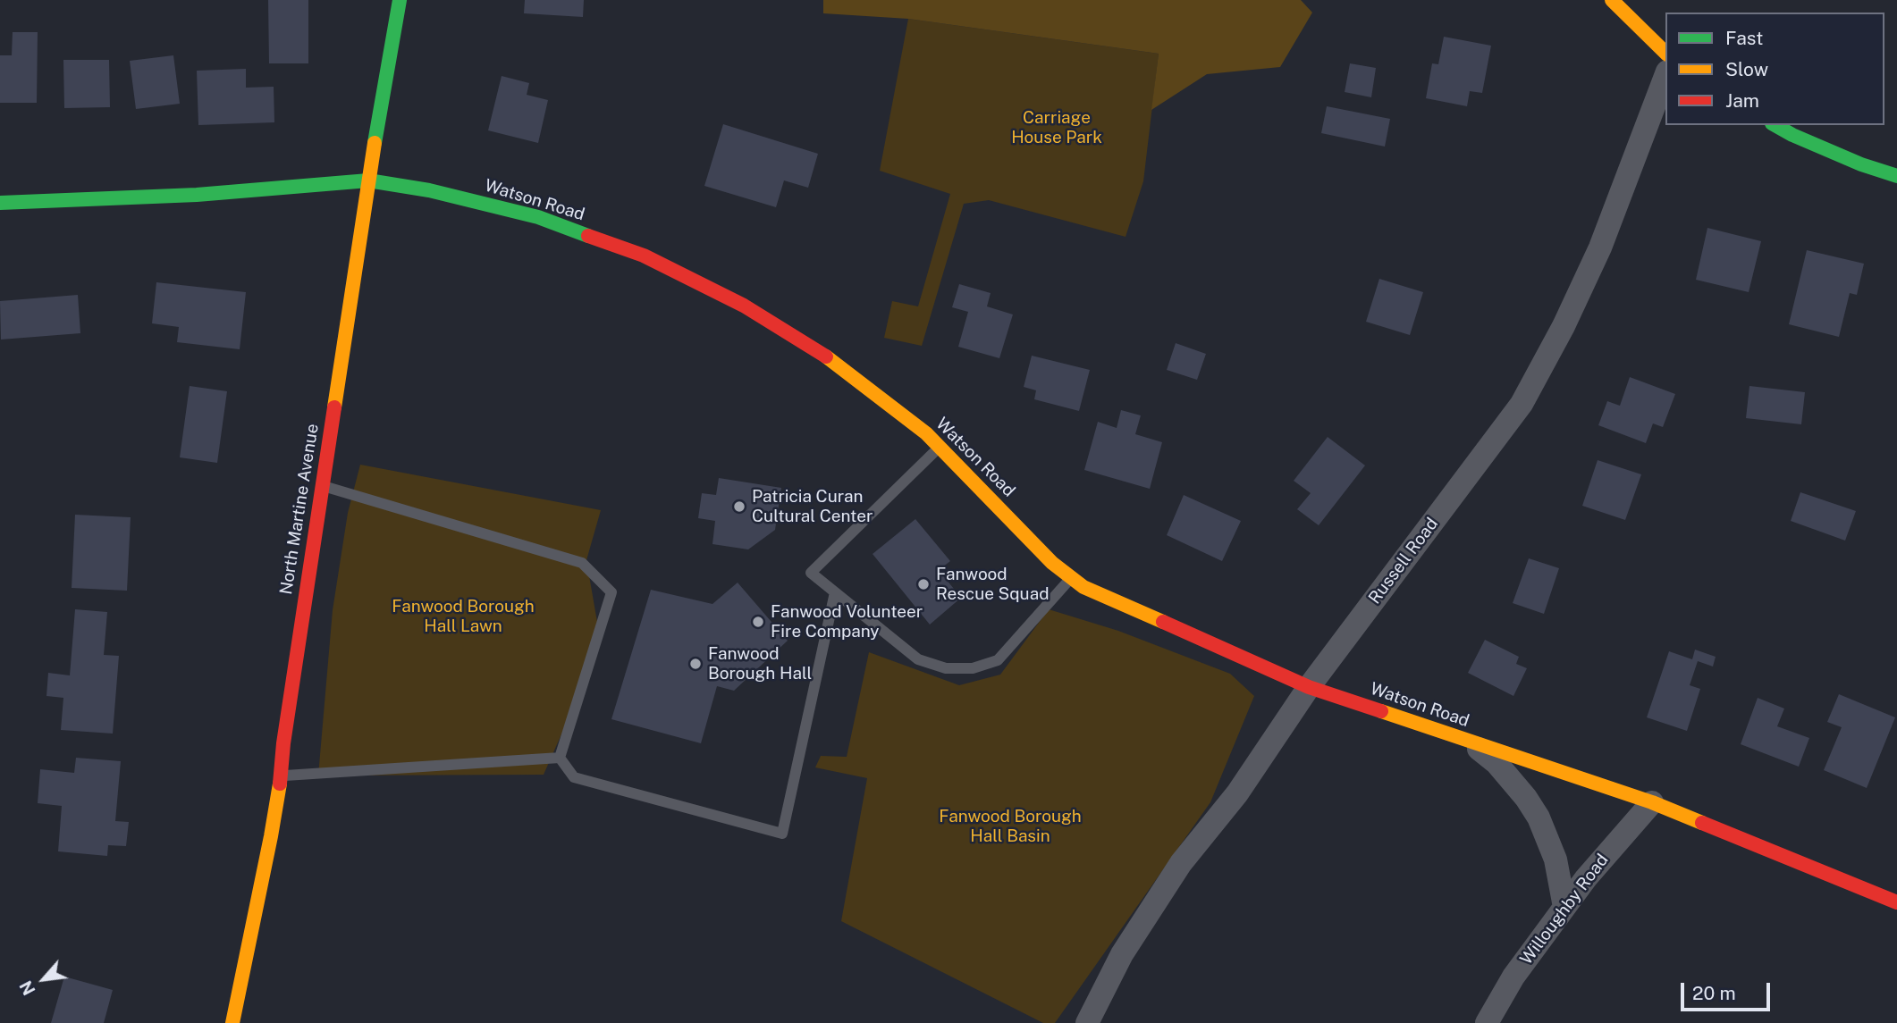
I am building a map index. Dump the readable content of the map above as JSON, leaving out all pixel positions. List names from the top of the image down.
{
  "streets": {
    "street": [
      "Watson Road",
      "North Martine Avenue",
      "Russell Road",
      "Willoughby Road"
    ]
  },
  "crossings": [
    ["Watson Road", "North Martine Avenue"],
    ["Watson Road", "Russell Road"],
    ["Watson Road", "Willoughby Road"]
  ],
  "parks": ["Carriage House Park", "Fanwood Borough Hall Lawn", "Fanwood Borough Hall Basin"],
  "places": [
    "Patricia Curan Cultural Center",
    "Fanwood Rescue Squad",
    "Fanwood Volunteer Fire Company",
    "Fanwood Borough Hall"
  ],
  "legend": ["Fast", "Slow", "Jam"],
  "scale_bar": "20 m",
  "north": "bottom left"
}
